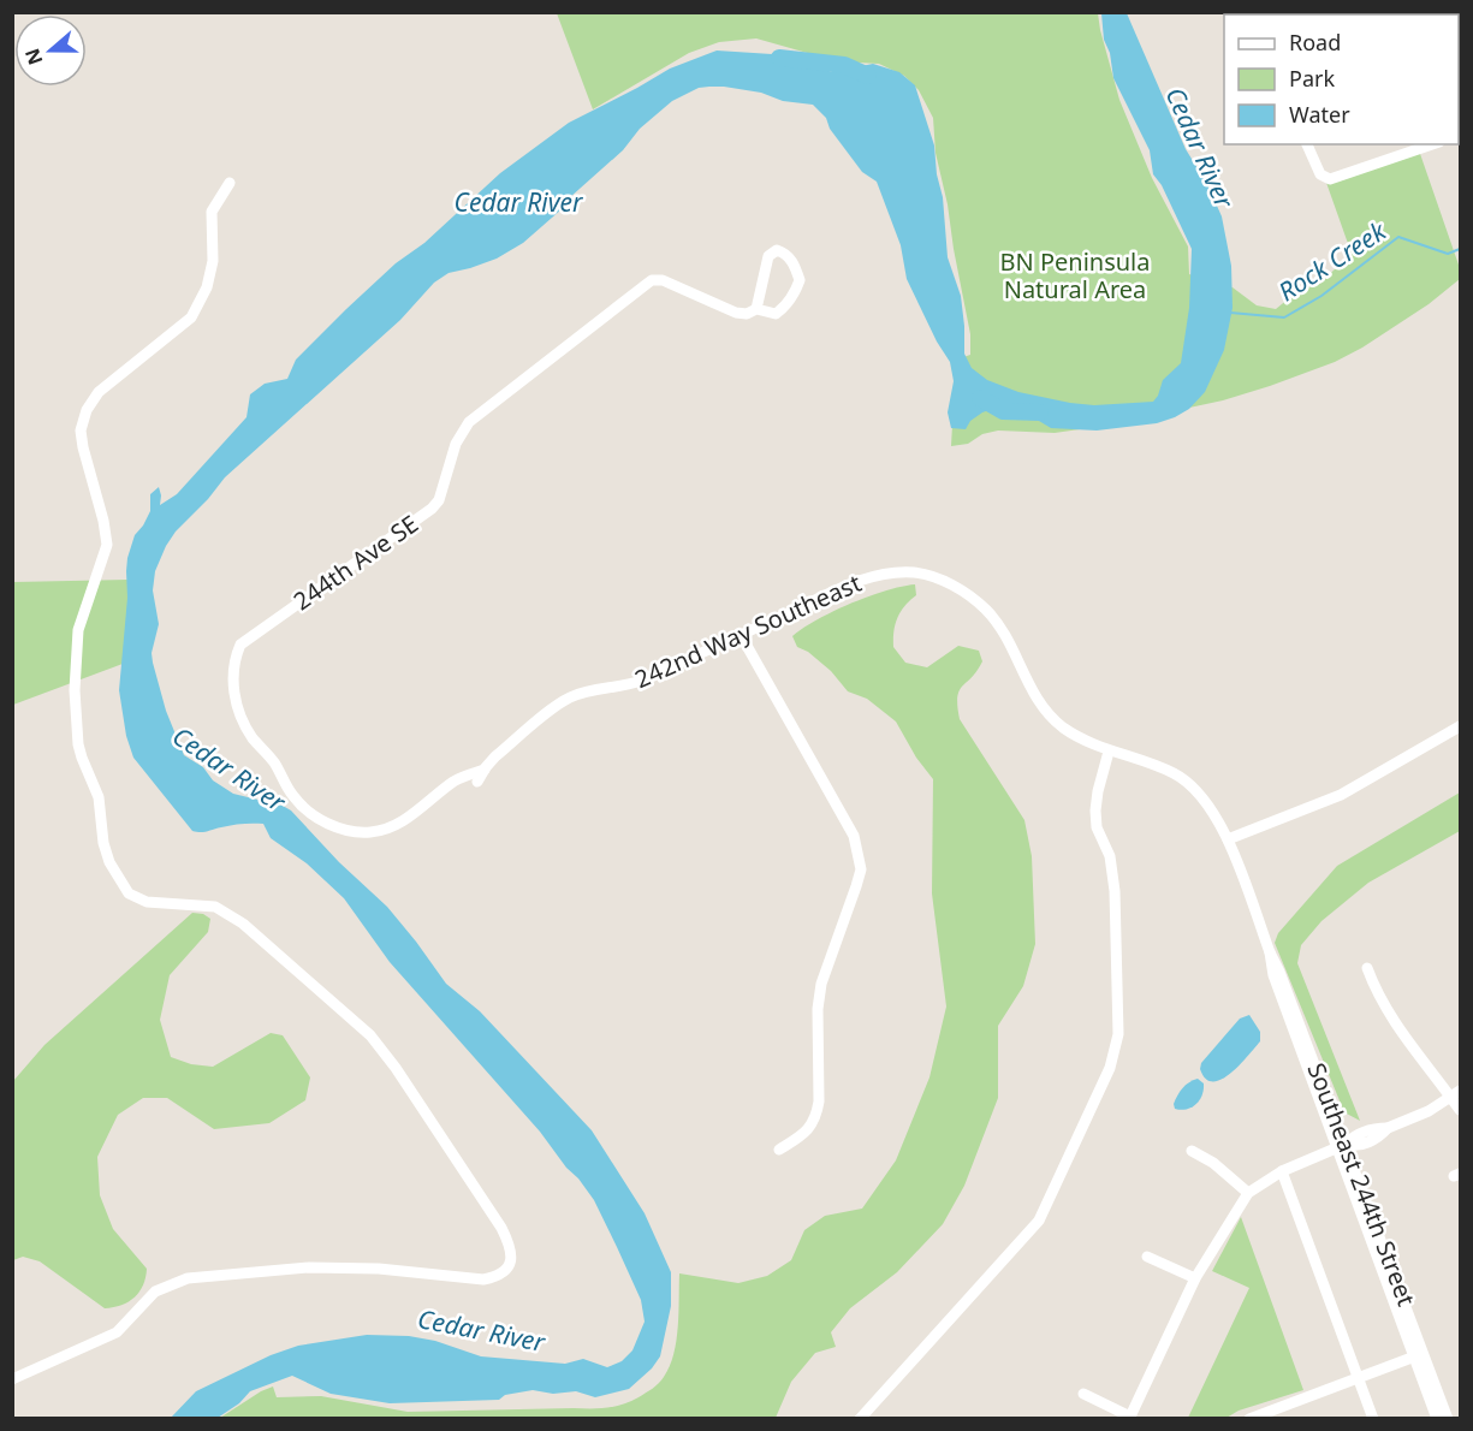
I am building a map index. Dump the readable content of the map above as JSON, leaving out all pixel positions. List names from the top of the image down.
{
  "streets": {
    "street": ["244th Ave SE", "242nd Way Southeast", "Southeast 244th Street"]
  },
  "crossings": [
    ["244th Ave SE", "242nd Way Southeast"],
    ["242nd Way Southeast", "Southeast 244th Street"]
  ],
  "water": ["Cedar River", "Rock Creek"],
  "parks": ["BN Peninsula Natural Area"],
  "legend": ["Road", "Park", "Water"],
  "north": "left"
}
